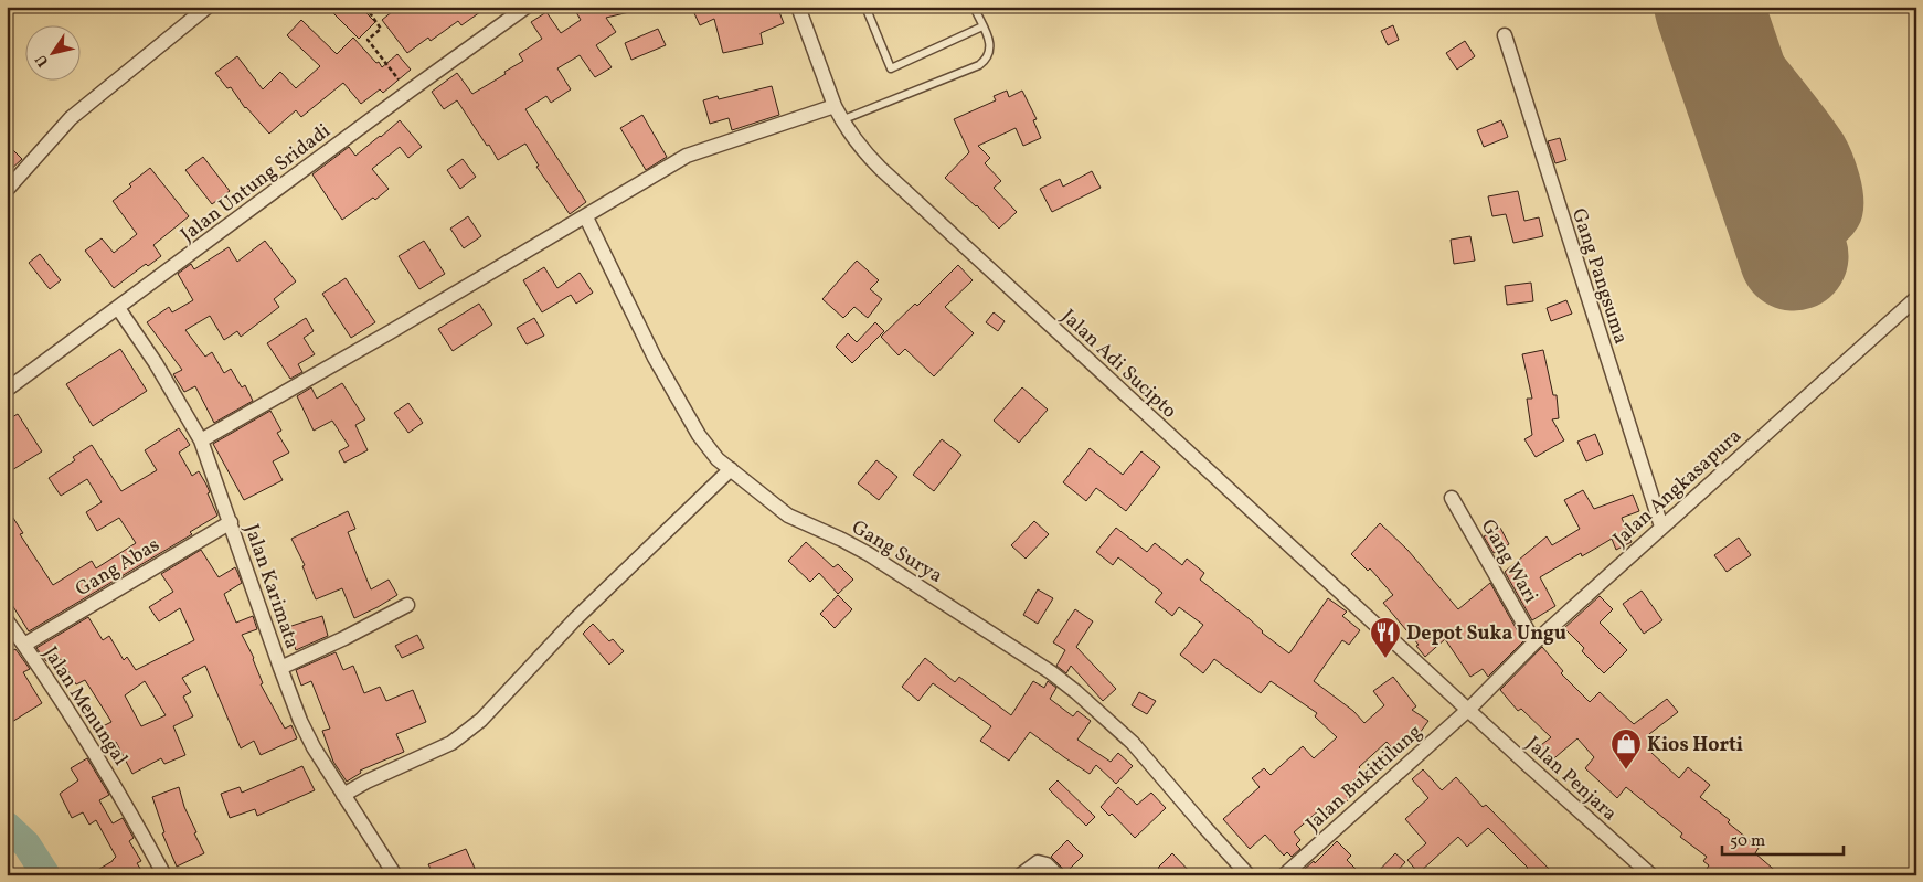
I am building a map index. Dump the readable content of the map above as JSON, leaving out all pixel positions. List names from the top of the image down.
{
  "streets": {
    "street": [
      "Jalan Untung Sridadi",
      "Gang Pangsuma",
      "Jalan Adi Sucipto",
      "Jalan Angkasapura",
      "Gang Surya",
      "Gang Wari",
      "Gang Abas",
      "Jalan Karimata",
      "Jalan Menungal",
      "Jalan Bukittilung",
      "Jalan Penjara"
    ]
  },
  "crossings": [
    ["Jalan Untung Sridadi", "Jalan Karimata"],
    ["Gang Pangsuma", "Jalan Angkasapura"],
    ["Jalan Adi Sucipto", "Jalan Angkasapura"],
    ["Jalan Adi Sucipto", "Jalan Bukittilung"],
    ["Jalan Adi Sucipto", "Jalan Penjara"],
    ["Jalan Angkasapura", "Gang Wari"],
    ["Jalan Angkasapura", "Jalan Bukittilung"],
    ["Jalan Angkasapura", "Jalan Penjara"],
    ["Gang Abas", "Jalan Karimata"],
    ["Gang Abas", "Jalan Menungal"],
    ["Jalan Bukittilung", "Jalan Penjara"]
  ],
  "places": {
    "restaurant": ["Depot Suka Ungu"],
    "shop": ["Kios Horti"]
  },
  "scale_bar": "50 m",
  "north": "bottom left"
}
